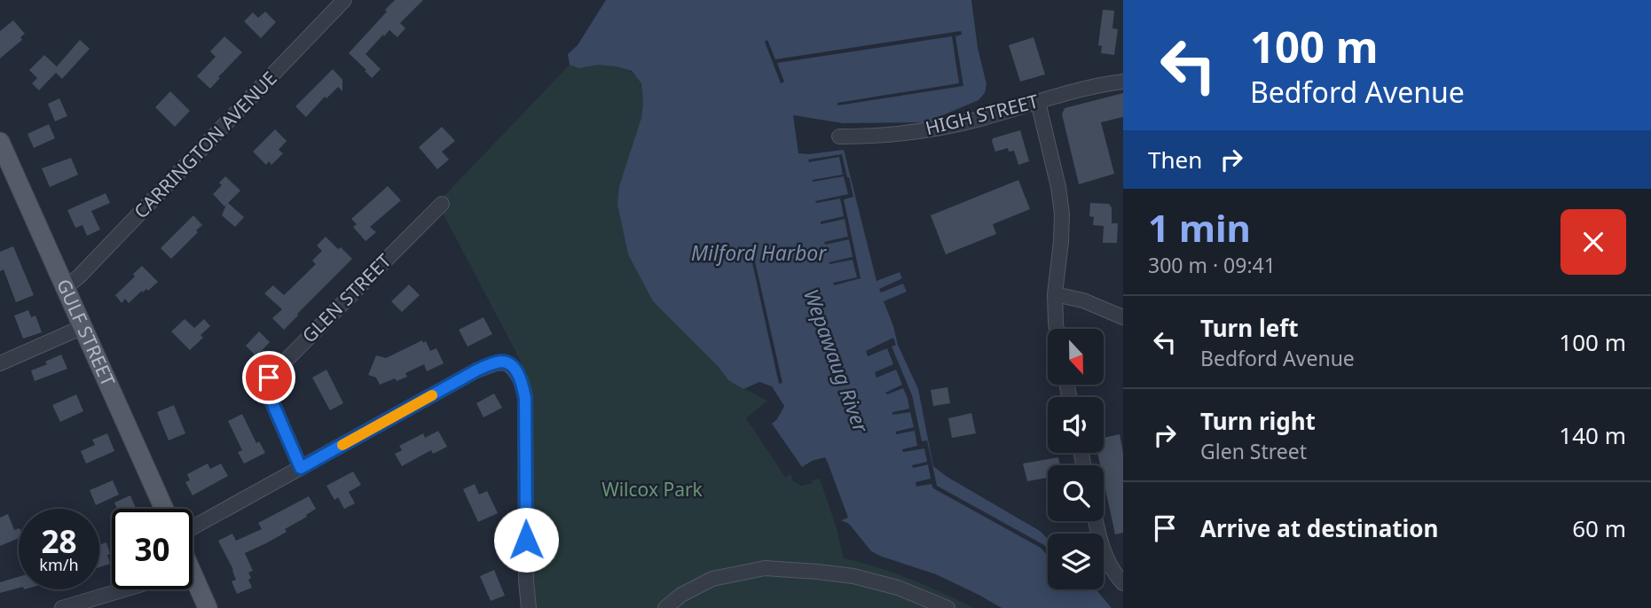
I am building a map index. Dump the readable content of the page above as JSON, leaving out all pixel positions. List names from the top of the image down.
{
  "streets": {
    "main road": ["GULF STREET"],
    "street": ["HIGH STREET", "CARRINGTON AVENUE", "GLEN STREET"]
  },
  "crossings": [
    ["CARRINGTON AVENUE", "GULF STREET"]
  ],
  "water": ["Milford Harbor", "Wepawaug River"],
  "parks": ["Wilcox Park"],
  "north": "bottom",
  "page": {
    "turn": ["100 m", "Bedford Avenue"],
    "then": "Then",
    "heading": ["1 min", "300 m · 09:41"],
    "list": [
      {
        "name": "Turn left",
        "note": "Bedford Avenue",
        "value": "100 m"
      },
      {
        "name": "Turn right",
        "note": "Glen Street",
        "value": "140 m"
      },
      {
        "name": "Arrive at destination",
        "value": "60 m"
      }
    ],
    "speed": "28 km/h",
    "limit": "30"
  }
}
